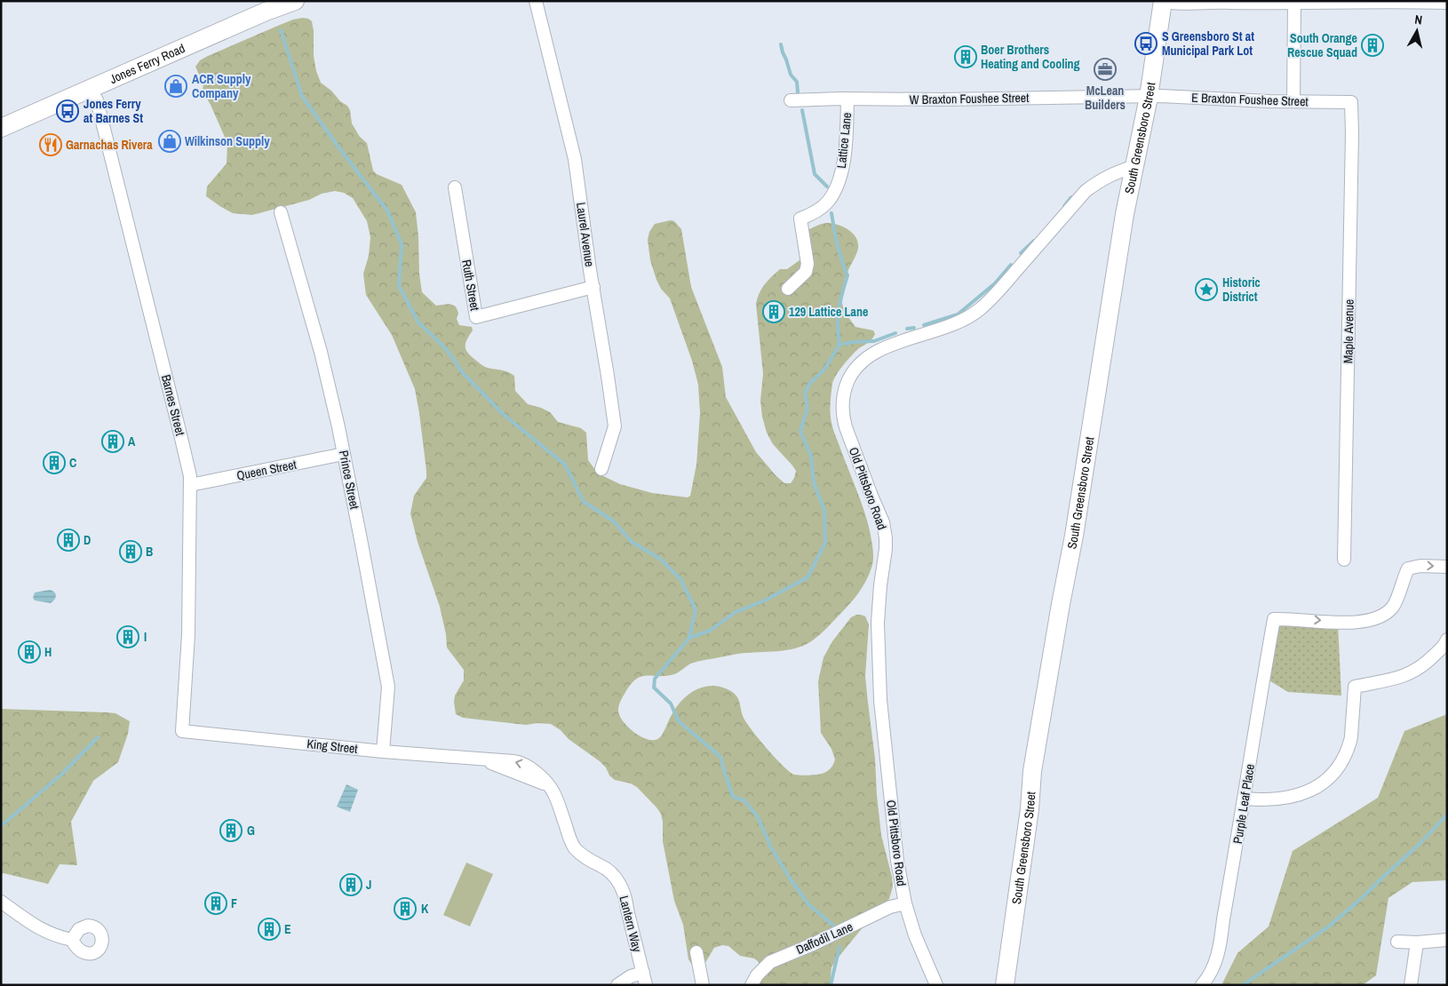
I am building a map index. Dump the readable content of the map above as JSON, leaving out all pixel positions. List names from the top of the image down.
{
  "streets": {
    "main road": ["Jones Ferry Road", "South Greensboro Street"],
    "street": [
      "W Braxton Foushee Street",
      "E Braxton Foushee Street",
      "Lattice Lane",
      "Laurel Avenue",
      "Ruth Street",
      "Maple Avenue",
      "Barnes Street",
      "Queen Street",
      "Prince Street",
      "Old Pittsboro Road",
      "King Street",
      "Purple Leaf Place",
      "Lantern Way",
      "Daffodil Lane"
    ]
  },
  "crossings": [
    ["Jones Ferry Road", "Barnes Street"],
    ["W Braxton Foushee Street", "E Braxton Foushee Street"],
    ["W Braxton Foushee Street", "South Greensboro Street"],
    ["W Braxton Foushee Street", "Lattice Lane"],
    ["E Braxton Foushee Street", "South Greensboro Street"],
    ["E Braxton Foushee Street", "Maple Avenue"],
    ["South Greensboro Street", "Old Pittsboro Road"],
    ["Laurel Avenue", "Ruth Street"],
    ["Barnes Street", "Queen Street"],
    ["Barnes Street", "King Street"],
    ["Queen Street", "Prince Street"],
    ["Prince Street", "King Street"],
    ["Old Pittsboro Road", "Daffodil Lane"],
    ["King Street", "Lantern Way"]
  ],
  "places": {
    "bus stop": ["S Greensboro St at Municipal Park Lot", "Jones Ferry at Barnes St"],
    "building": [
      "South Orange Rescue Squad",
      "Boer Brothers Heating and Cooling",
      "129 Lattice Lane",
      "A",
      "C",
      "D",
      "B",
      "I",
      "H",
      "G",
      "J",
      "F",
      "K",
      "E"
    ],
    "office": ["McLean Builders"],
    "shop": ["ACR Supply Company", "Wilkinson Supply"],
    "restaurant": ["Garnachas Rivera"],
    "place": ["Historic District"]
  },
  "north": "top"
}
